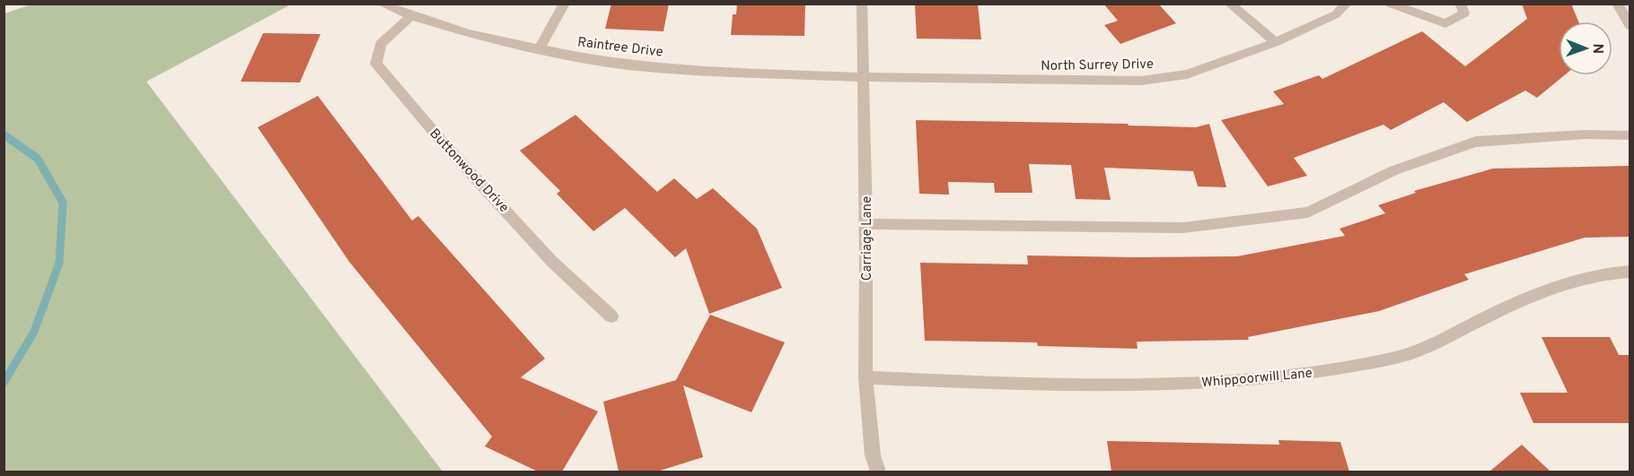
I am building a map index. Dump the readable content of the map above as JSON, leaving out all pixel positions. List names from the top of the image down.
{
  "streets": {
    "street": [
      "Raintree Drive",
      "North Surrey Drive",
      "Buttonwood Drive",
      "Carriage Lane",
      "Whippoorwill Lane"
    ]
  },
  "crossings": [
    ["Raintree Drive", "North Surrey Drive"],
    ["Raintree Drive", "Buttonwood Drive"],
    ["Raintree Drive", "Carriage Lane"],
    ["North Surrey Drive", "Carriage Lane"],
    ["Carriage Lane", "Whippoorwill Lane"]
  ],
  "north": "right"
}
